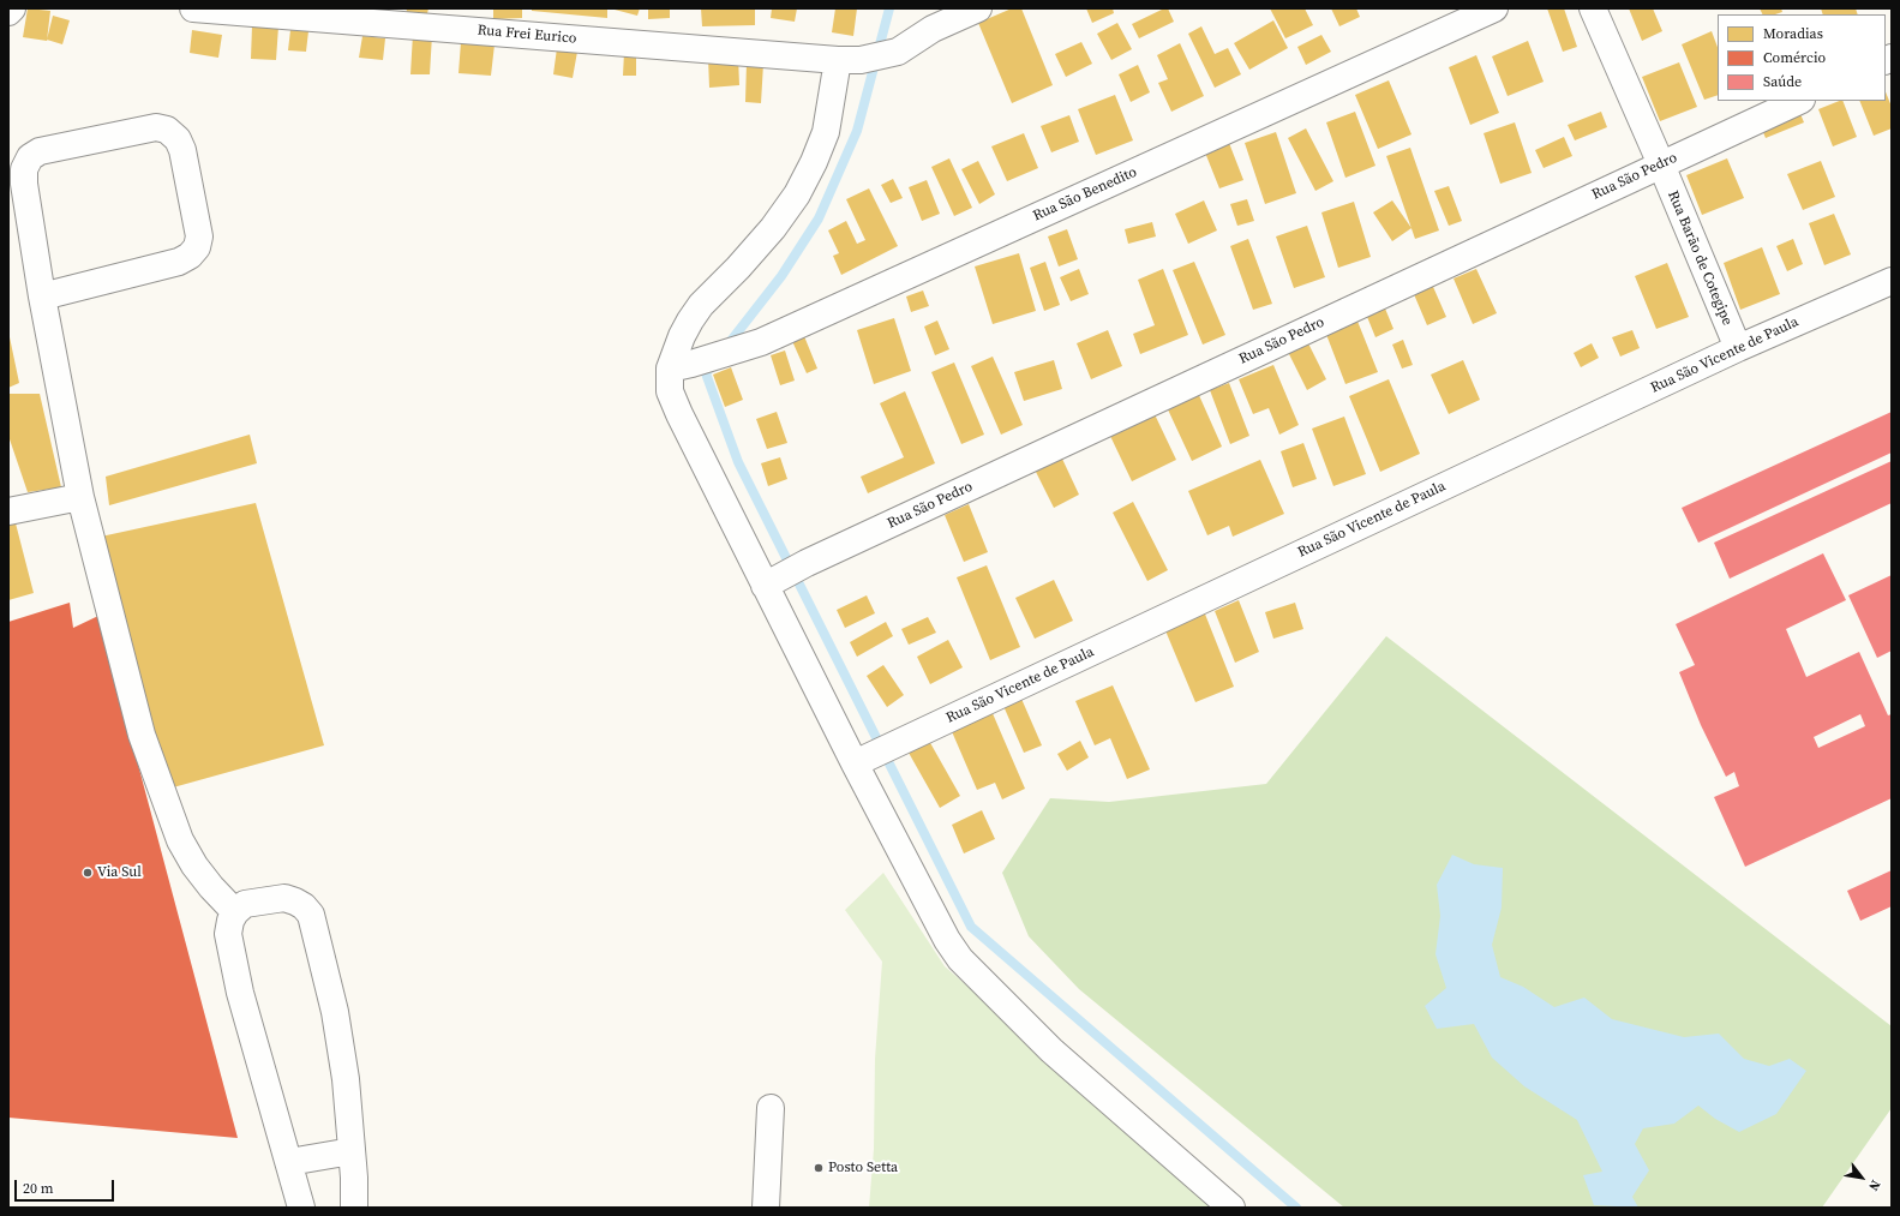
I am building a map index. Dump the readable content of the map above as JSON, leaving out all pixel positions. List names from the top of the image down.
{
  "streets": {
    "street": [
      "Rua Frei Eurico",
      "Rua São Pedro",
      "Rua São Benedito",
      "Rua Barão de Cotegipe",
      "Rua São Vicente de Paula"
    ]
  },
  "crossings": [
    ["Rua São Pedro", "Rua Barão de Cotegipe"],
    ["Rua Barão de Cotegipe", "Rua São Vicente de Paula"]
  ],
  "places": ["Via Sul", "Posto Setta"],
  "legend": ["Moradias", "Comércio", "Saúde"],
  "scale_bar": "20 m",
  "north": "bottom right"
}
